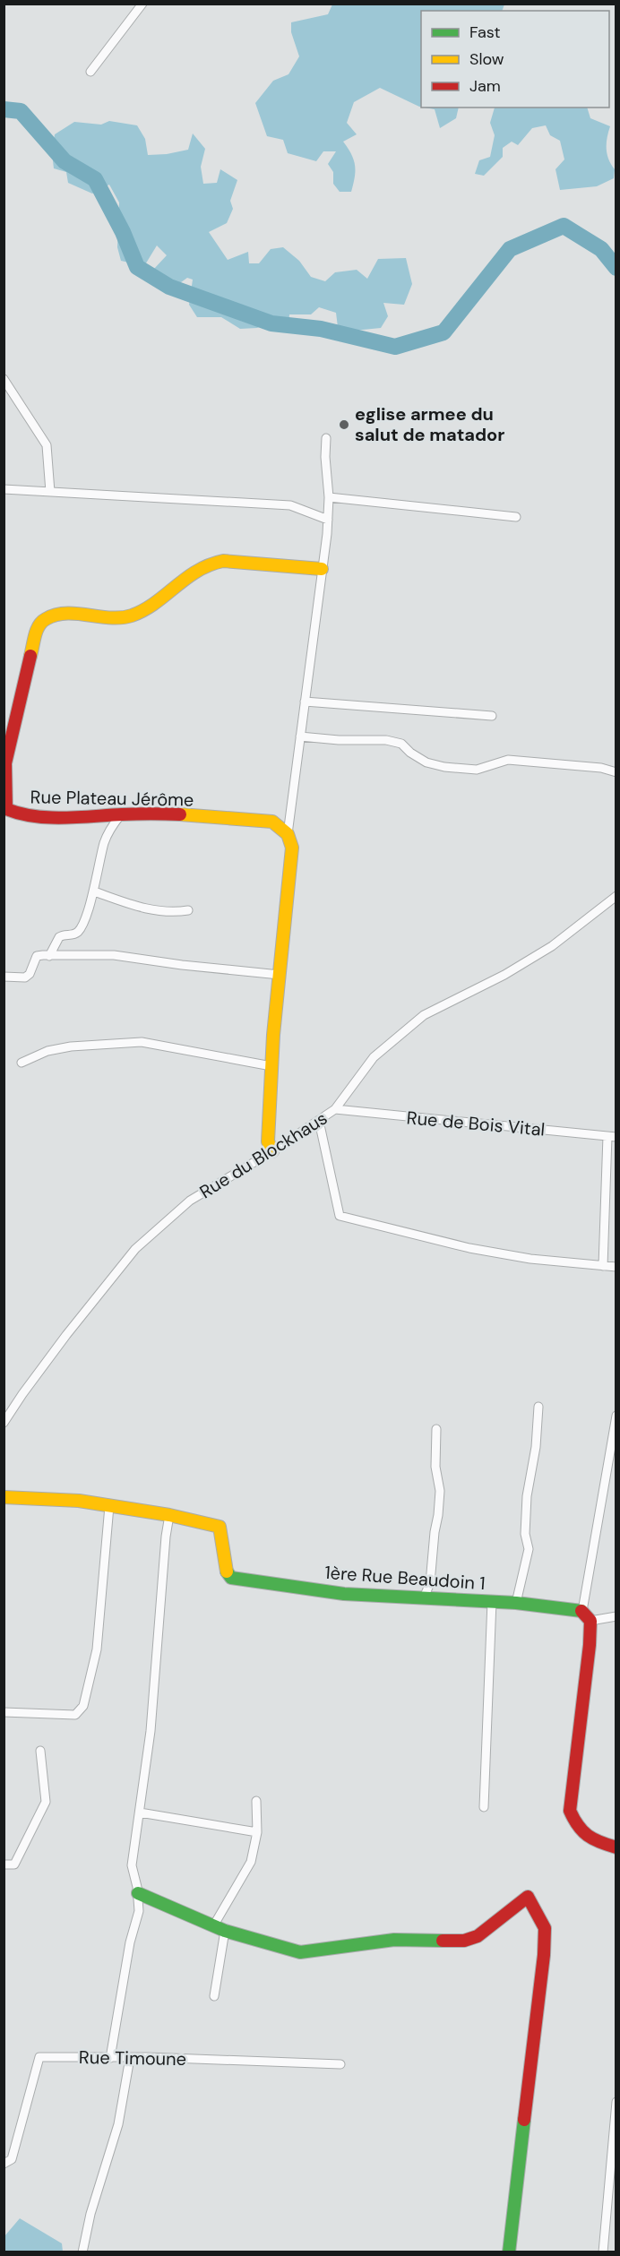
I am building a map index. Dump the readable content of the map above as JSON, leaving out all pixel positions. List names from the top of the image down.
{
  "streets": {
    "street": [
      "Rue Plateau Jérôme",
      "Rue de Bois Vital",
      "Rue du Blockhaus",
      "1ère Rue Beaudoin 1",
      "Rue Timoune"
    ]
  },
  "crossings": [
    ["Rue de Bois Vital", "Rue du Blockhaus"]
  ],
  "places": ["eglise armee du salut de matador"],
  "legend": ["Fast", "Slow", "Jam"]
}
